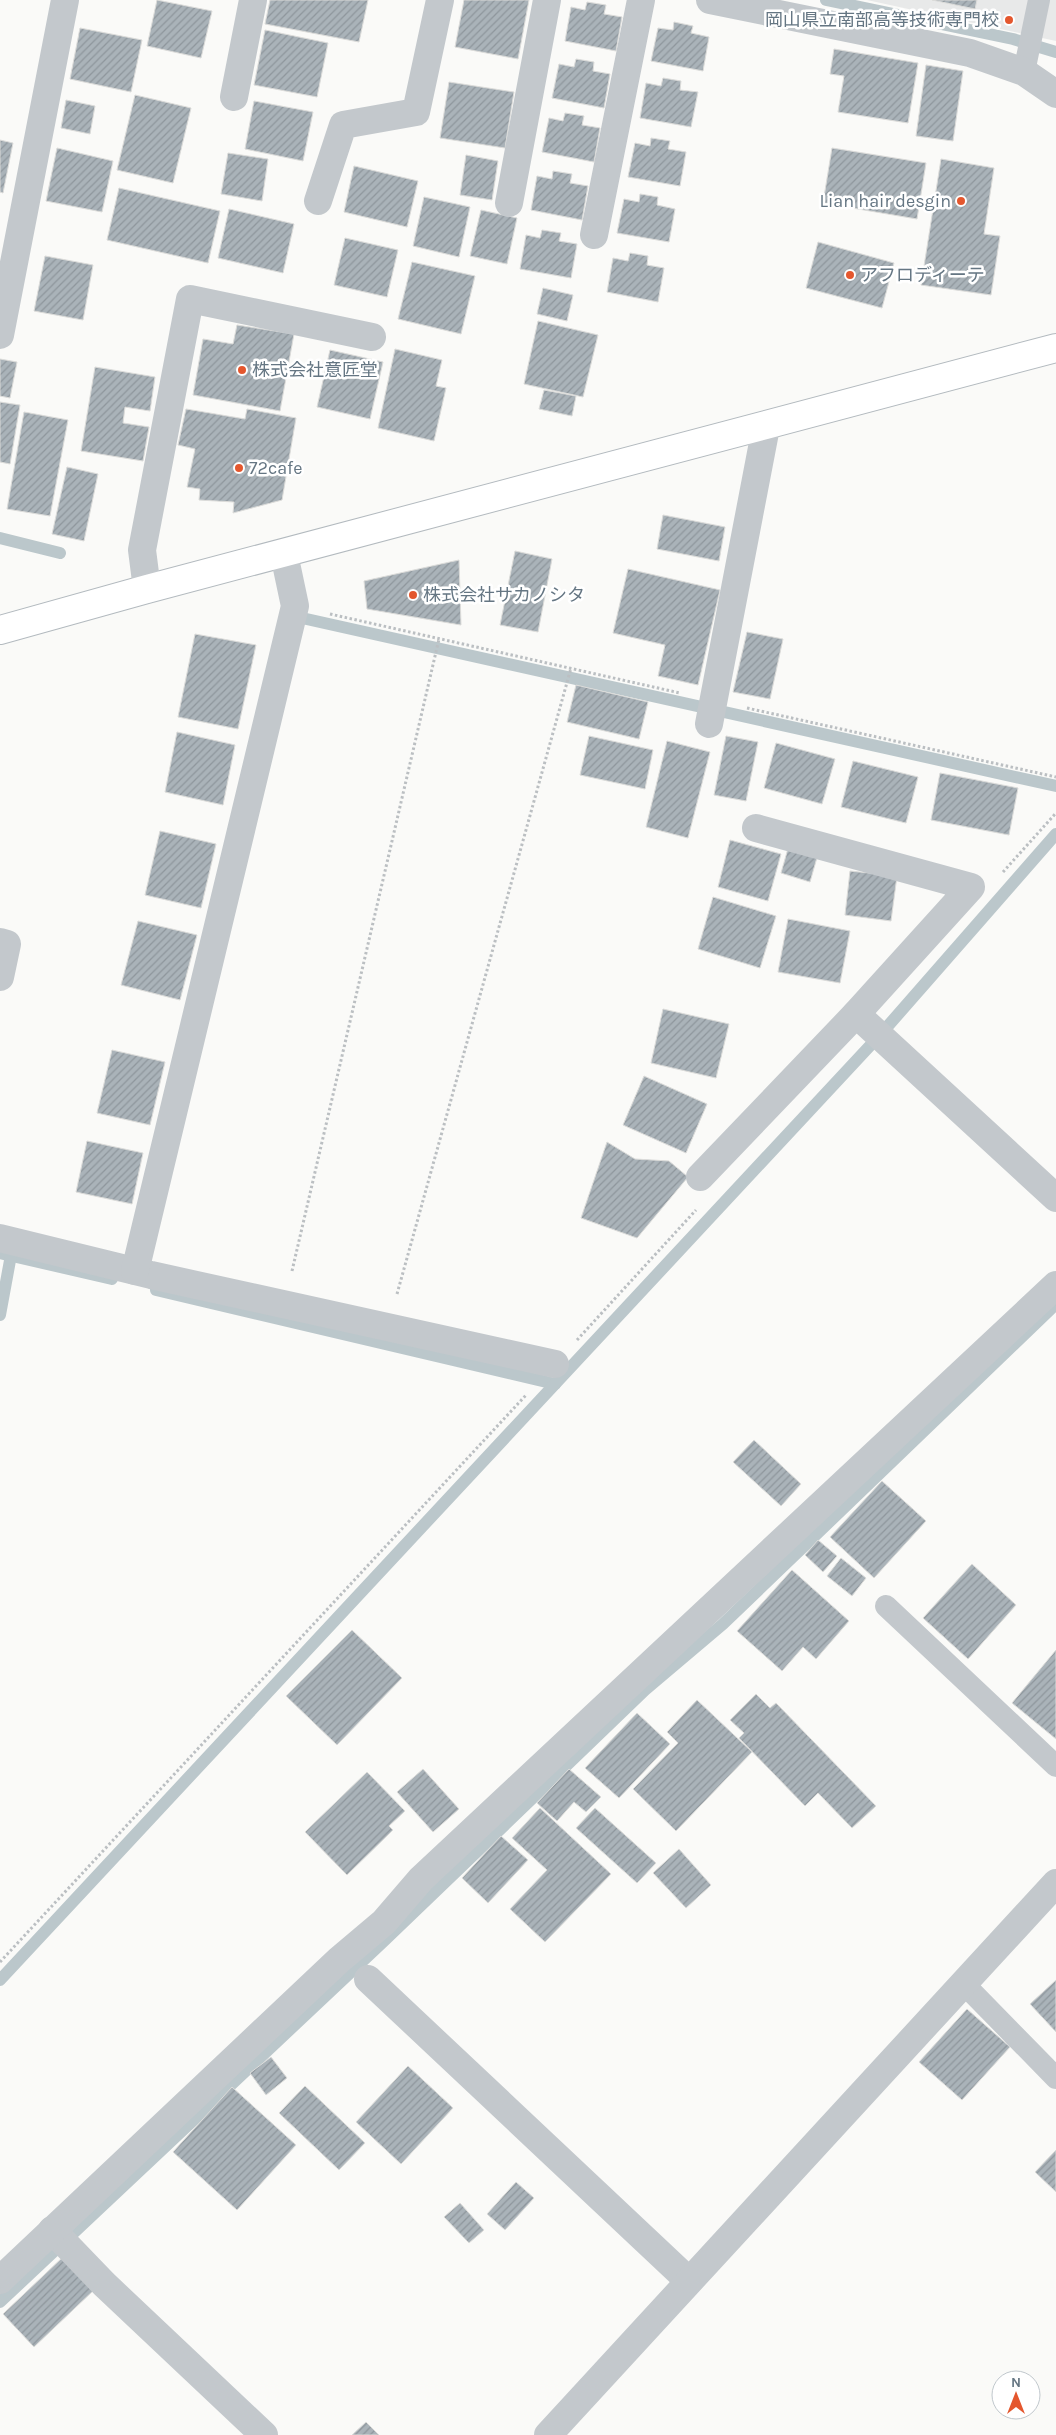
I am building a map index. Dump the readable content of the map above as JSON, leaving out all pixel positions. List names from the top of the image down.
{
  "places": [
    "岡山県立南部高等技術専門校",
    "Lian hair desgin",
    "アフロディーテ",
    "株式会社意匠堂",
    "72cafe",
    "株式会社サカノシタ"
  ],
  "north": "top"
}
